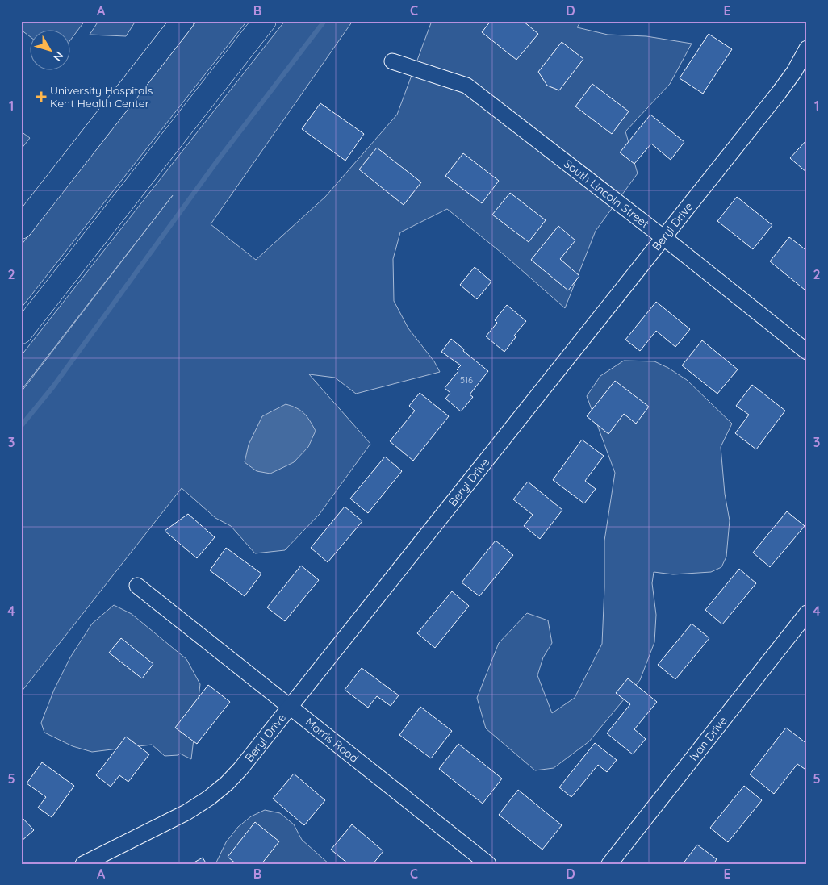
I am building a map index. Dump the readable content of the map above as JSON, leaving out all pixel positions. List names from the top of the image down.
{
  "streets": {
    "street": [
      "South Lincoln Street",
      "Beryl Drive",
      "Ivan Drive",
      "Morris Road"
    ]
  },
  "crossings": [
    ["South Lincoln Street", "Beryl Drive"],
    ["Beryl Drive", "Morris Road"]
  ],
  "places": {
    "health": ["University Hospitals Kent Health Center"]
  },
  "house_numbers": ["516"],
  "north": "bottom right",
  "grid": {
    "columns": [
      "A",
      "B",
      "C",
      "D",
      "E"
    ],
    "rows": [
      "1",
      "2",
      "3",
      "4",
      "5"
    ]
  }
}
